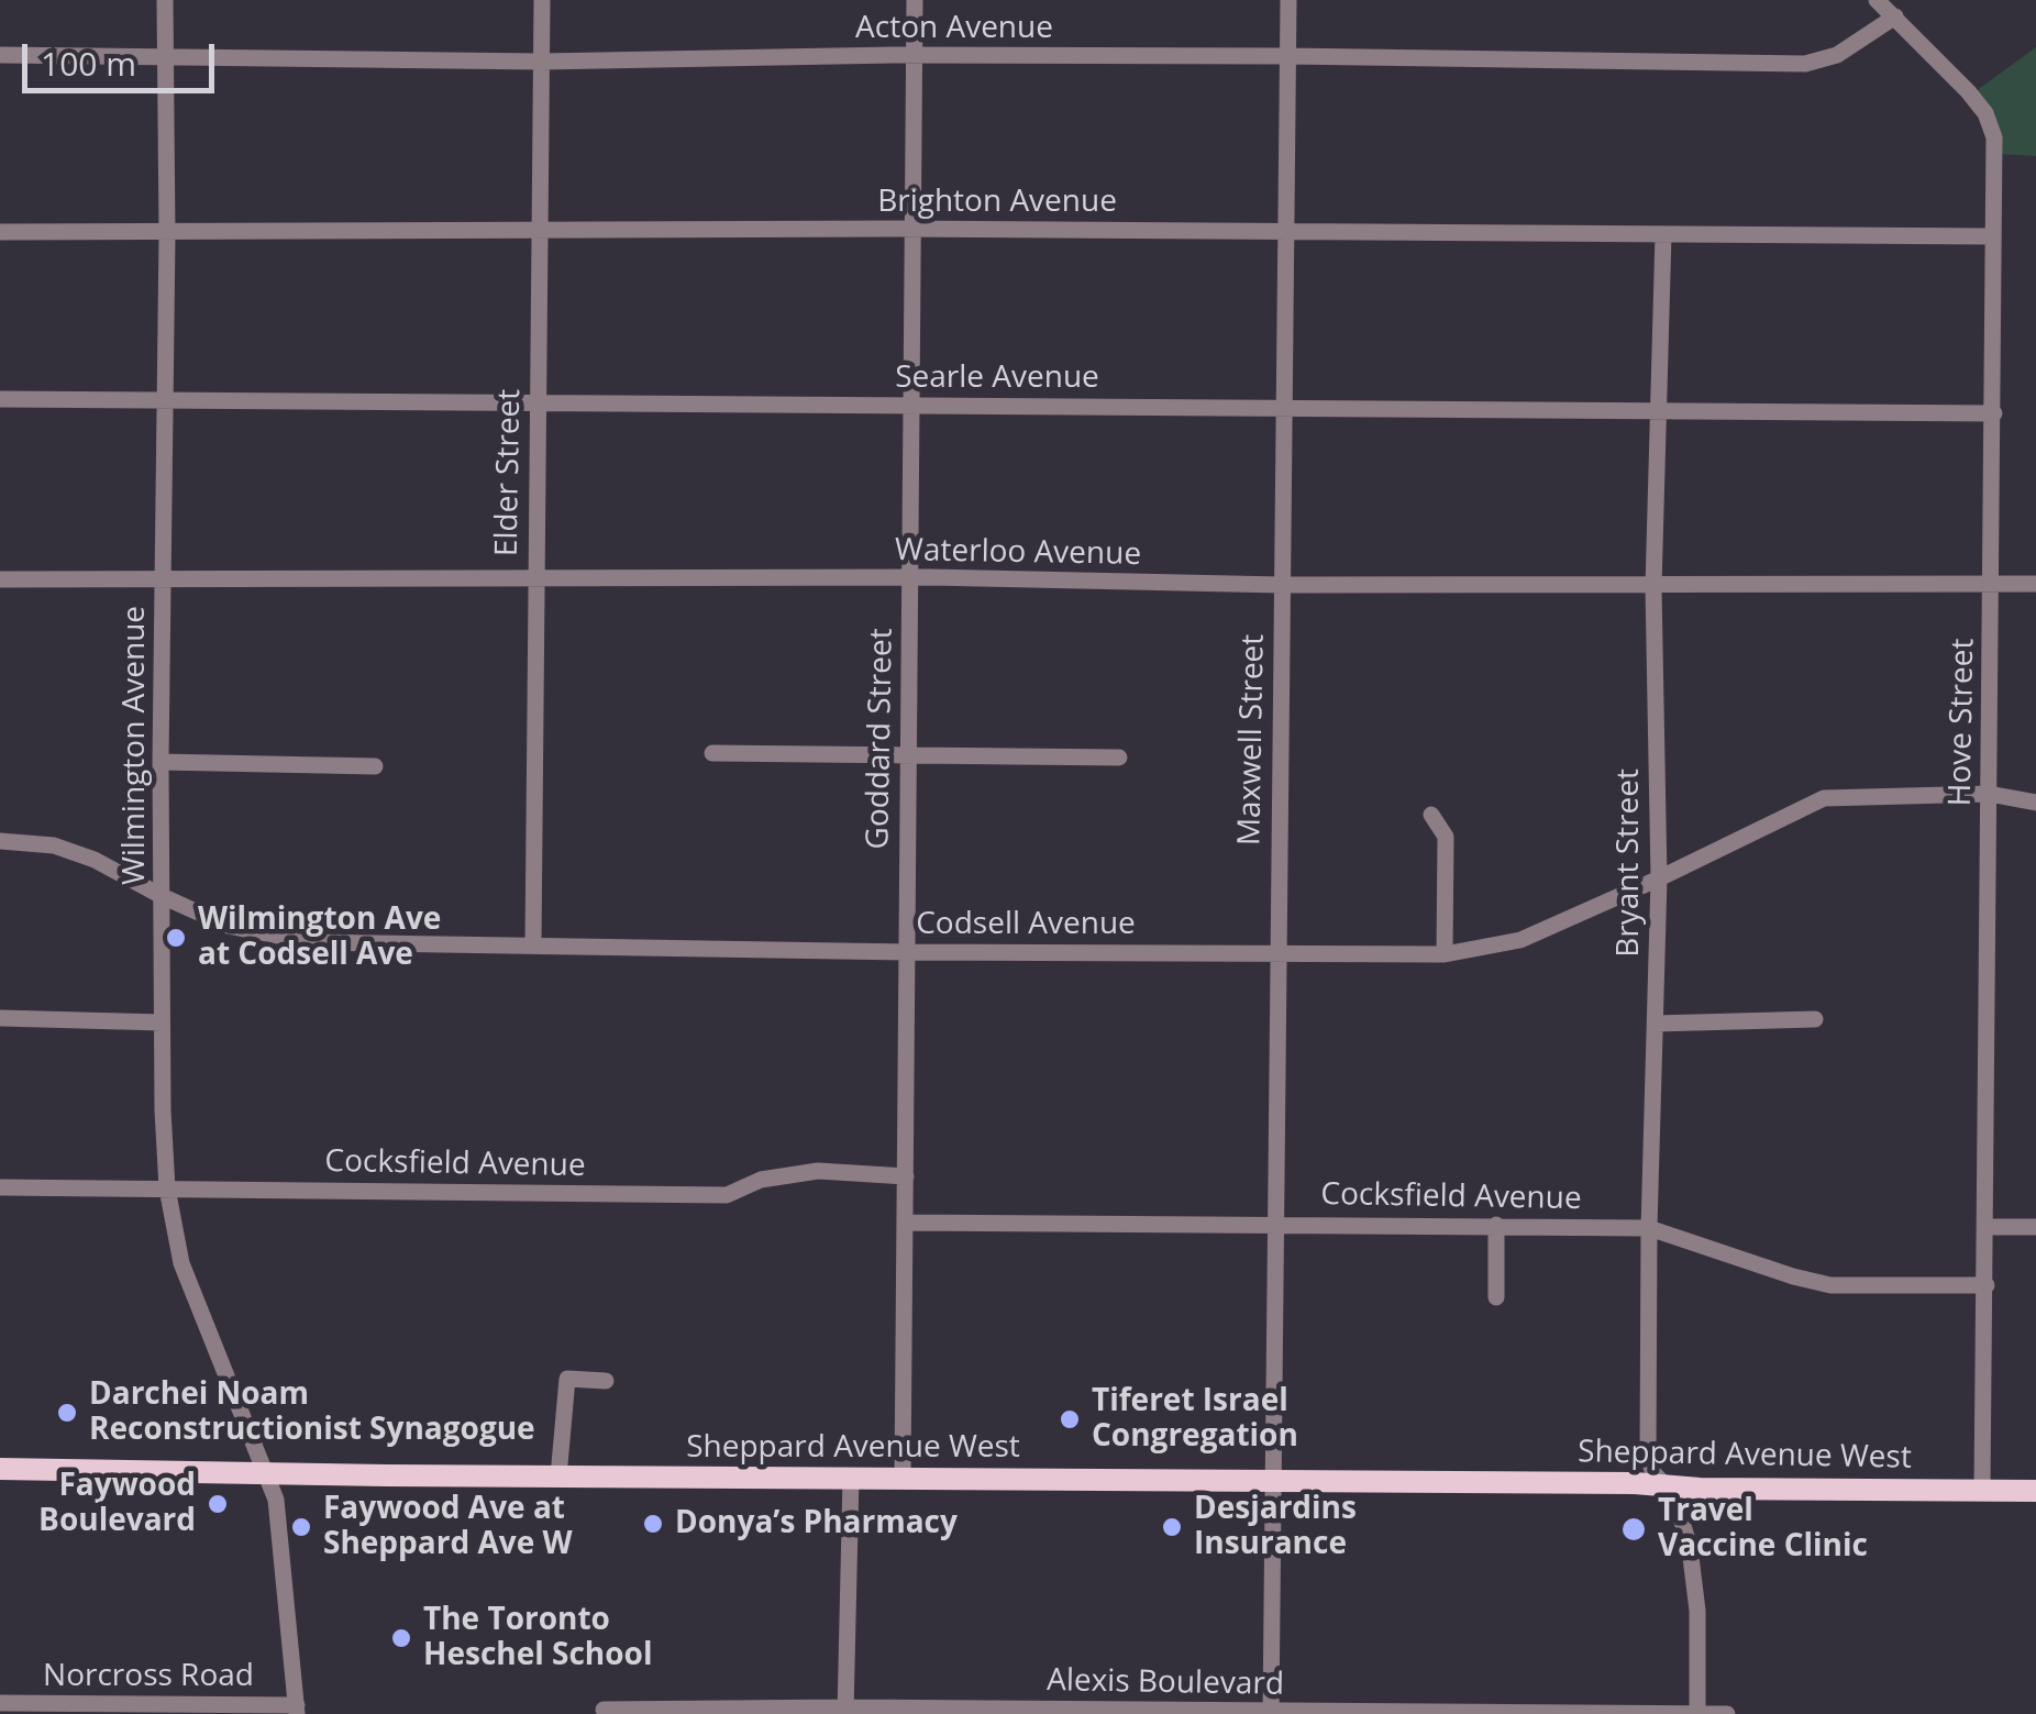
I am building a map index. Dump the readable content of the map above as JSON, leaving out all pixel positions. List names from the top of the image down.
{
  "streets": {
    "main road": ["Sheppard Avenue West"],
    "street": [
      "Acton Avenue",
      "Brighton Avenue",
      "Searle Avenue",
      "Elder Street",
      "Waterloo Avenue",
      "Hove Street",
      "Goddard Street",
      "Maxwell Street",
      "Wilmington Avenue",
      "Bryant Street",
      "Codsell Avenue",
      "Cocksfield Avenue",
      "Norcross Road",
      "Alexis Boulevard"
    ]
  },
  "crossings": [
    ["Acton Avenue", "Elder Street"],
    ["Acton Avenue", "Hove Street"],
    ["Acton Avenue", "Goddard Street"],
    ["Acton Avenue", "Maxwell Street"],
    ["Acton Avenue", "Wilmington Avenue"],
    ["Brighton Avenue", "Elder Street"],
    ["Brighton Avenue", "Hove Street"],
    ["Brighton Avenue", "Goddard Street"],
    ["Brighton Avenue", "Maxwell Street"],
    ["Brighton Avenue", "Wilmington Avenue"],
    ["Brighton Avenue", "Bryant Street"],
    ["Searle Avenue", "Elder Street"],
    ["Searle Avenue", "Hove Street"],
    ["Searle Avenue", "Goddard Street"],
    ["Searle Avenue", "Maxwell Street"],
    ["Searle Avenue", "Wilmington Avenue"],
    ["Searle Avenue", "Bryant Street"],
    ["Elder Street", "Waterloo Avenue"],
    ["Elder Street", "Codsell Avenue"],
    ["Waterloo Avenue", "Hove Street"],
    ["Waterloo Avenue", "Goddard Street"],
    ["Waterloo Avenue", "Maxwell Street"],
    ["Waterloo Avenue", "Wilmington Avenue"],
    ["Waterloo Avenue", "Bryant Street"],
    ["Hove Street", "Codsell Avenue"],
    ["Hove Street", "Cocksfield Avenue"],
    ["Hove Street", "Sheppard Avenue West"],
    ["Goddard Street", "Codsell Avenue"],
    ["Goddard Street", "Cocksfield Avenue"],
    ["Goddard Street", "Sheppard Avenue West"],
    ["Maxwell Street", "Codsell Avenue"],
    ["Maxwell Street", "Cocksfield Avenue"],
    ["Maxwell Street", "Sheppard Avenue West"],
    ["Maxwell Street", "Alexis Boulevard"],
    ["Wilmington Avenue", "Codsell Avenue"],
    ["Wilmington Avenue", "Cocksfield Avenue"],
    ["Wilmington Avenue", "Sheppard Avenue West"],
    ["Bryant Street", "Codsell Avenue"],
    ["Bryant Street", "Cocksfield Avenue"],
    ["Bryant Street", "Sheppard Avenue West"],
    ["Bryant Street", "Alexis Boulevard"]
  ],
  "places": [
    "Wilmington Ave at Codsell Ave",
    "Darchei Noam Reconstructionist Synagogue",
    "Tiferet Israel Congregation",
    "Faywood Boulevard",
    "Donya’s Pharmacy",
    "Faywood Ave at Sheppard Ave W",
    "Desjardins Insurance",
    "Travel Vaccine Clinic",
    "The Toronto Heschel School"
  ],
  "scale_bar": "100 m"
}
